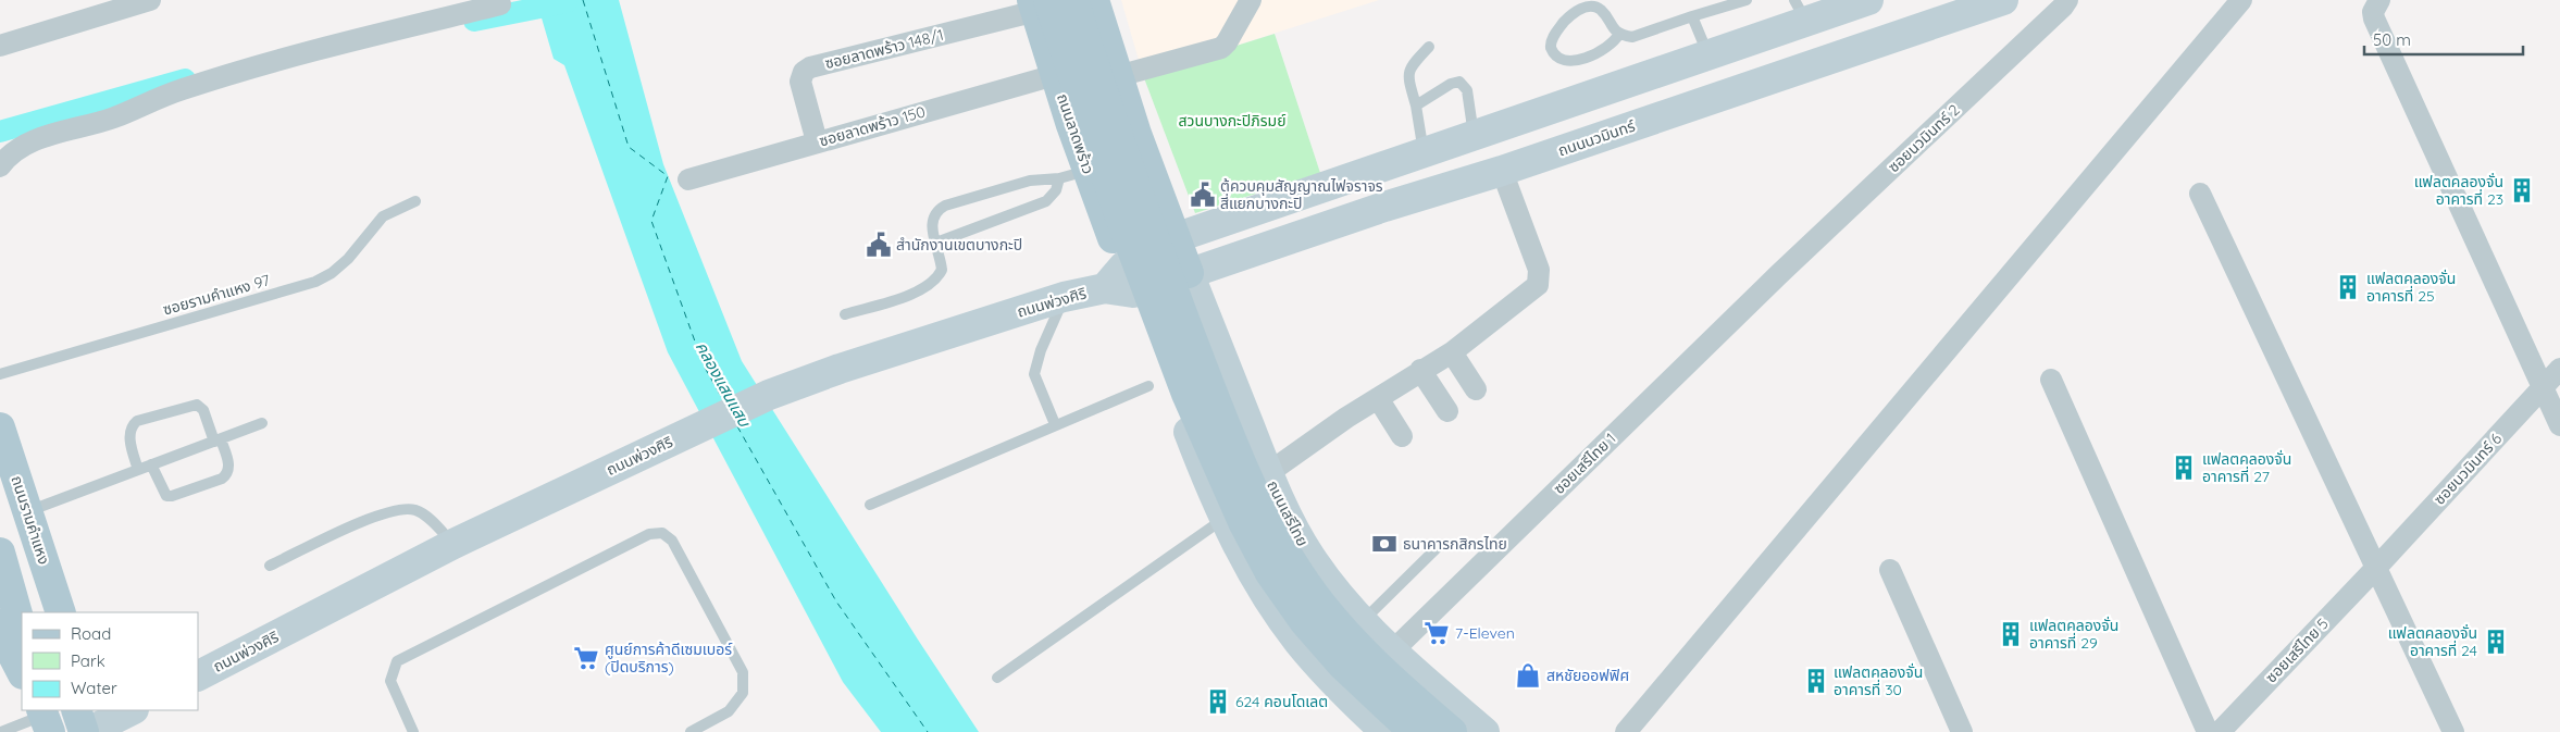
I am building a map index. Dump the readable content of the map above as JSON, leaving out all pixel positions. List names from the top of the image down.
{
  "streets": {
    "main road": [
      "ถนนลาดพร้าว",
      "ถนนนวมินทร์",
      "ถนนพ่วงศิริ",
      "ถนนเสรีไทย",
      "ถนนรามคำแหง"
    ],
    "street": [
      "ซอยลาดพร้าว 148/1",
      "ซอยลาดพร้าว 150",
      "ซอยนวมินทร์ 2",
      "ซอยเสรีไทย 1",
      "ซอยนวมินทร์ 6",
      "ซอยเสรีไทย 5"
    ],
    "lane": ["ซอยรามคำแหง 97"]
  },
  "crossings": [
    ["ซอยลาดพร้าว 148/1", "ซอยลาดพร้าว 150"],
    ["ซอยลาดพร้าว 148/1", "ถนนลาดพร้าว"],
    ["ซอยลาดพร้าว 150", "ถนนลาดพร้าว"],
    ["ถนนลาดพร้าว", "ถนนพ่วงศิริ"],
    ["ถนนนวมินทร์", "ถนนเสรีไทย"],
    ["ซอยนวมินทร์ 2", "ซอยเสรีไทย 1"],
    ["ถนนพ่วงศิริ", "ถนนเสรีไทย"],
    ["ซอยเสรีไทย 1", "ถนนเสรีไทย"],
    ["ซอยนวมินทร์ 6", "ซอยเสรีไทย 5"]
  ],
  "water": ["คลองแสนแสบ"],
  "parks": ["สวนบางกะปิภิรมย์"],
  "places": {
    "building": [
      "แฟลตคลองจั่น อาคารที่ 23",
      "แฟลตคลองจั่น อาคารที่ 25",
      "แฟลตคลองจั่น อาคารที่ 27",
      "แฟลตคลองจั่น อาคารที่ 29",
      "แฟลตคลองจั่น อาคารที่ 24",
      "แฟลตคลองจั่น อาคารที่ 30",
      "624 คอนโดเลต"
    ],
    "public building": ["ตู้ควบคุมสัญญาณไฟจราจร สี่แยกบางกะปิ", "สำนักงานเขตบางกะปิ"],
    "bank": ["ธนาคารกสิกรไทย"],
    "supermarket": ["7-Eleven", "ศูนย์การค้าดีเซมเบอร์ (ปิดบริการ)"],
    "shop": ["สหชัยออฟฟิศ"]
  },
  "legend": ["Road", "Park", "Water"],
  "scale_bar": "50 m"
}
